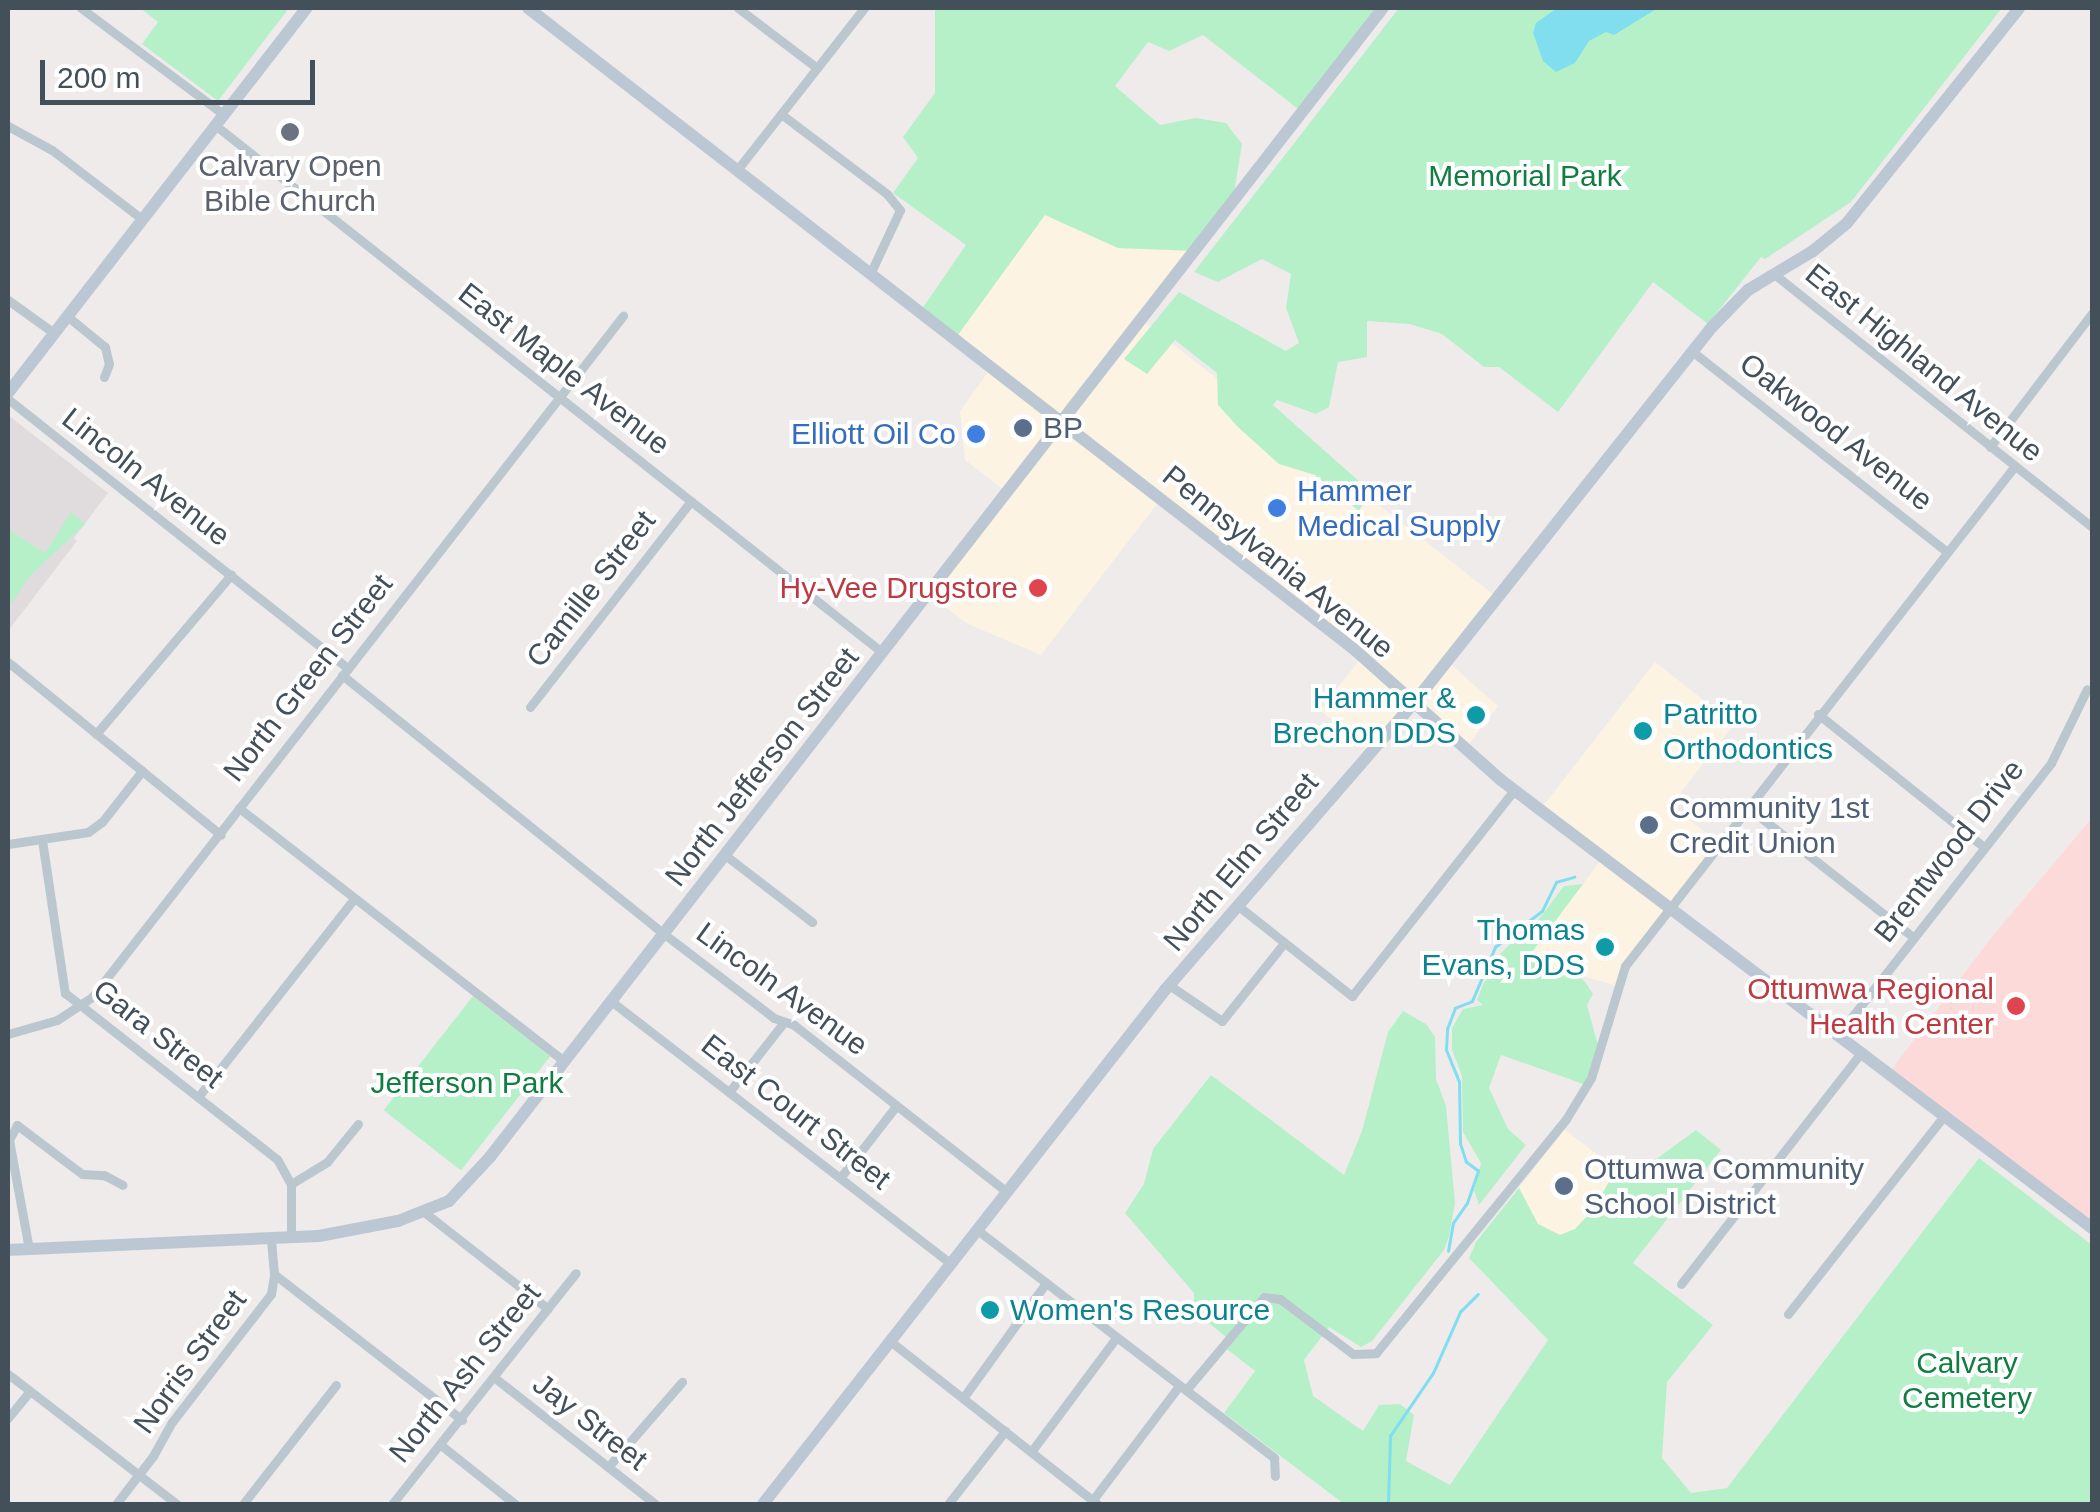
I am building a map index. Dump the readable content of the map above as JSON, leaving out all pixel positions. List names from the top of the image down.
{
  "streets": {
    "main road": ["Pennsylvania Avenue", "North Jefferson Street", "North Elm Street"],
    "street": [
      "East Highland Avenue",
      "East Maple Avenue",
      "Oakwood Avenue",
      "Lincoln Avenue",
      "Camille Street",
      "North Green Street",
      "Brentwood Drive",
      "Gara Street",
      "East Court Street",
      "Norris Street",
      "North Ash Street",
      "Jay Street"
    ]
  },
  "crossings": [
    ["East Highland Avenue", "North Elm Street"],
    ["East Maple Avenue", "Camille Street"],
    ["East Maple Avenue", "North Green Street"],
    ["East Maple Avenue", "North Jefferson Street"],
    ["Oakwood Avenue", "North Elm Street"],
    ["Lincoln Avenue", "North Green Street"],
    ["Lincoln Avenue", "North Jefferson Street"],
    ["Lincoln Avenue", "North Elm Street"],
    ["Pennsylvania Avenue", "North Jefferson Street"],
    ["Pennsylvania Avenue", "Brentwood Drive"],
    ["Pennsylvania Avenue", "North Elm Street"],
    ["North Green Street", "Gara Street"],
    ["North Jefferson Street", "East Court Street"],
    ["North Jefferson Street", "Norris Street"],
    ["North Elm Street", "East Court Street"],
    ["North Ash Street", "Jay Street"]
  ],
  "parks": ["Memorial Park", "Jefferson Park", "Calvary Cemetery"],
  "places": [
    "Calvary Open Bible Church",
    "BP",
    "Elliott Oil Co",
    "Hammer Medical Supply",
    "Hy-Vee Drugstore",
    "Hammer & Brechon DDS",
    "Patritto Orthodontics",
    "Community 1st Credit Union",
    "Thomas Evans, DDS",
    "Ottumwa Regional Health Center",
    "Ottumwa Community School District",
    "Women's Resource"
  ],
  "scale_bar": "200 m"
}
